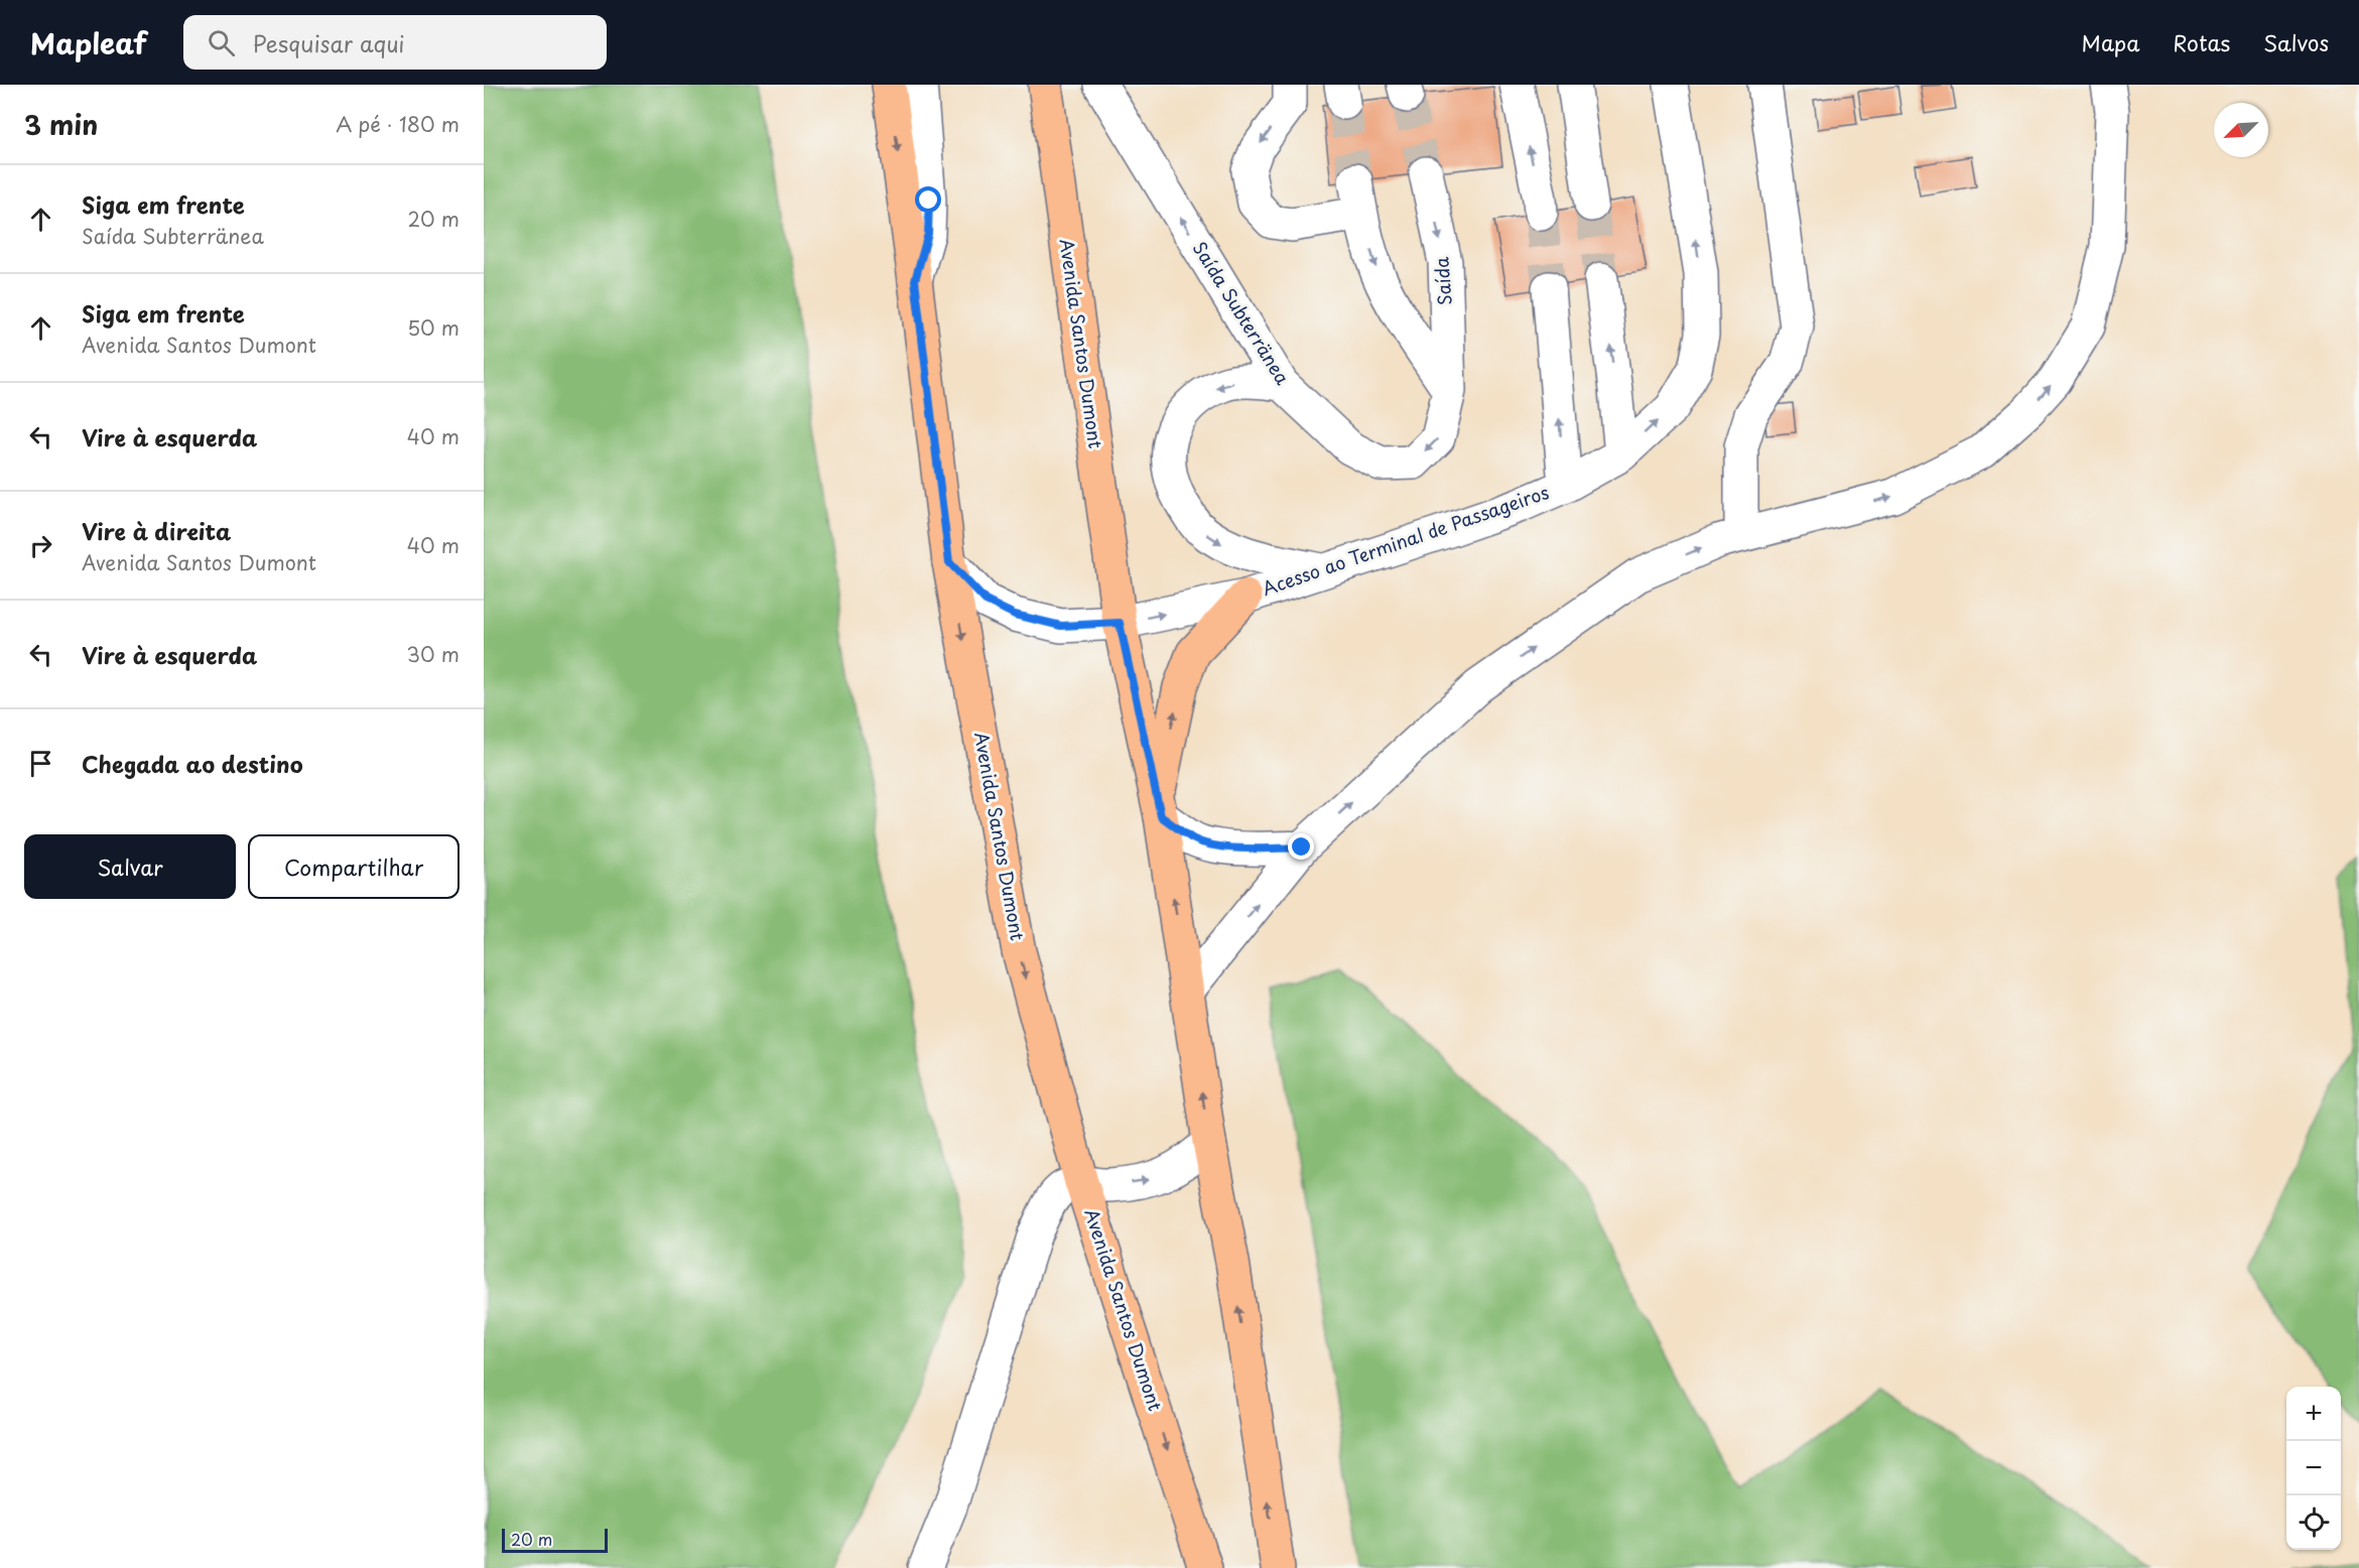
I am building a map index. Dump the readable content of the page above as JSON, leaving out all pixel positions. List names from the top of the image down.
{
  "streets": {
    "main road": ["Avenida Santos Dumont"],
    "street": ["Saída", "Saída Subterränea", "Acesso ao Terminal de Passageiros"]
  },
  "crossings": [
    ["Saída", "Saída Subterränea"],
    ["Avenida Santos Dumont", "Acesso ao Terminal de Passageiros"]
  ],
  "scale_bar": "20 m",
  "north": "bottom left",
  "page": {
    "header": "Mapleaf",
    "search": "Pesquisar aqui",
    "nav": ["Mapa", "Rotas", "Salvos"],
    "heading": ["3 min", "A pé · 180 m"],
    "list": [
      ["Siga em frente", "Saída Subterränea", "20 m"],
      ["Siga em frente", "Avenida Santos Dumont", "50 m"],
      ["Vire à esquerda", "40 m"],
      ["Vire à direita", "Avenida Santos Dumont", "40 m"],
      ["Vire à esquerda", "30 m"],
      "Chegada ao destino"
    ],
    "buttons": ["Salvar", "Compartilhar"],
    "map_buttons": ["+", "−"],
    "scale": "20 m"
  }
}
